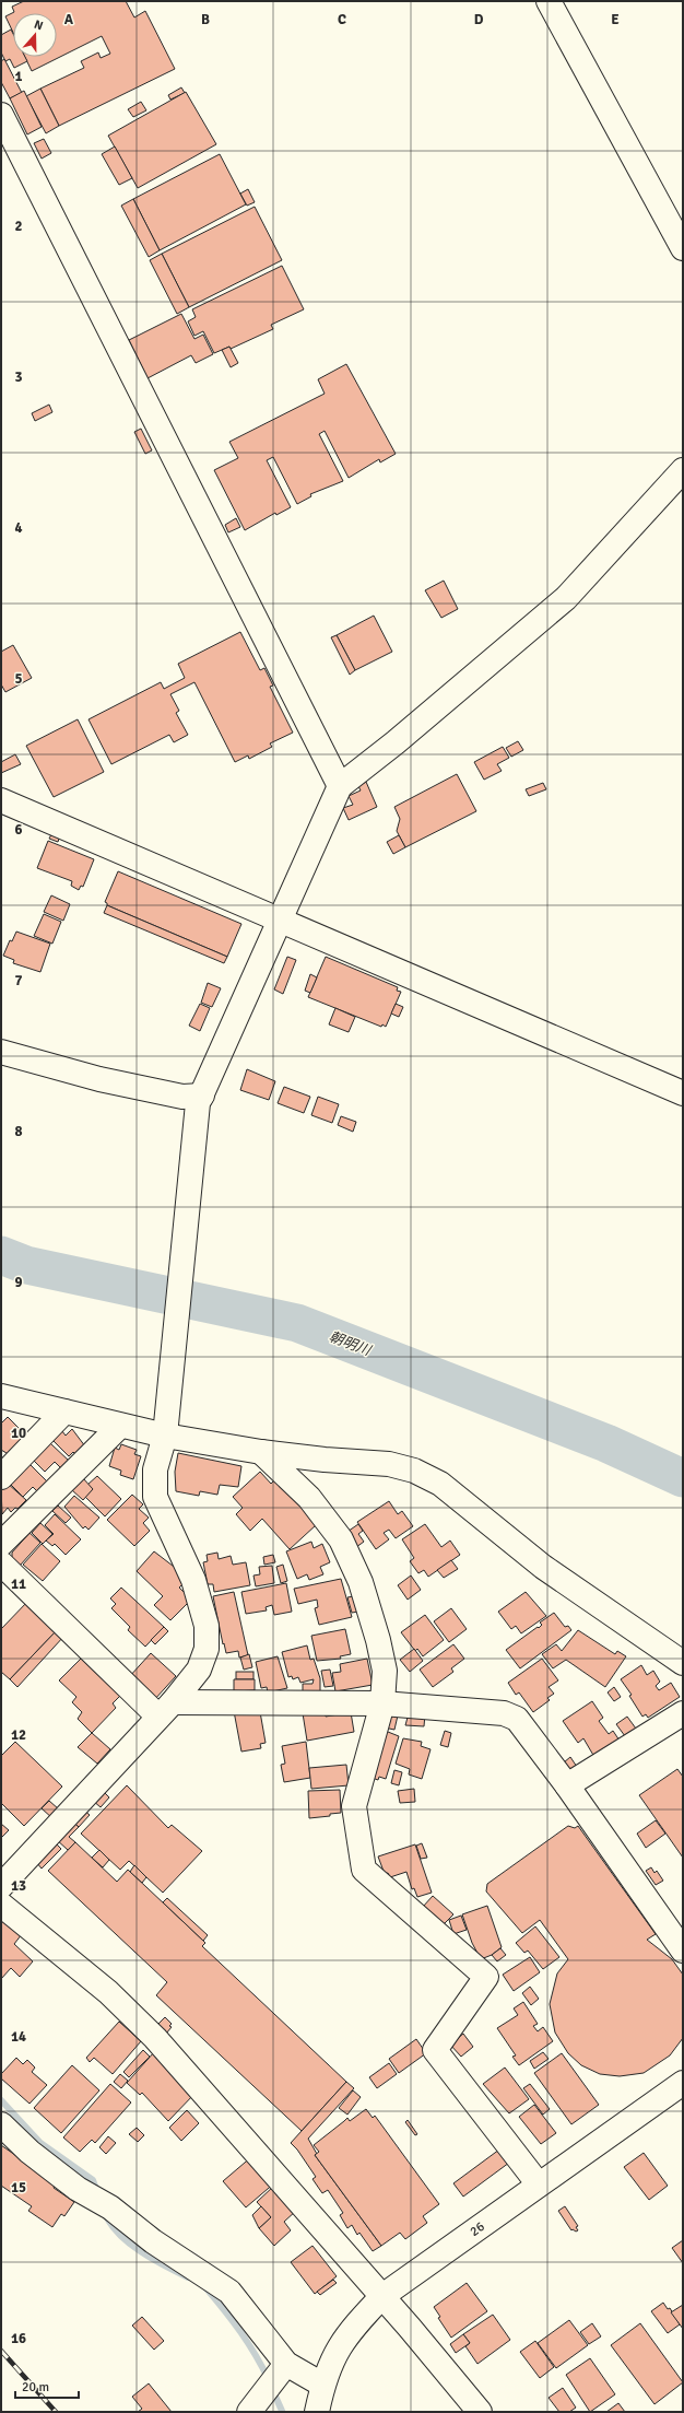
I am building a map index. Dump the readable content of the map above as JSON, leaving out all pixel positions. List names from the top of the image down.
{
  "streets": {
    "street": ["26"]
  },
  "water": ["朝明川"],
  "scale_bar": "20 m",
  "north": "top",
  "grid": {
    "columns": [
      "A",
      "B",
      "C",
      "D",
      "E"
    ],
    "rows": [
      "1",
      "2",
      "3",
      "4",
      "5",
      "6",
      "7",
      "8",
      "9",
      "10",
      "11",
      "12",
      "13",
      "14",
      "15",
      "16"
    ]
  }
}
